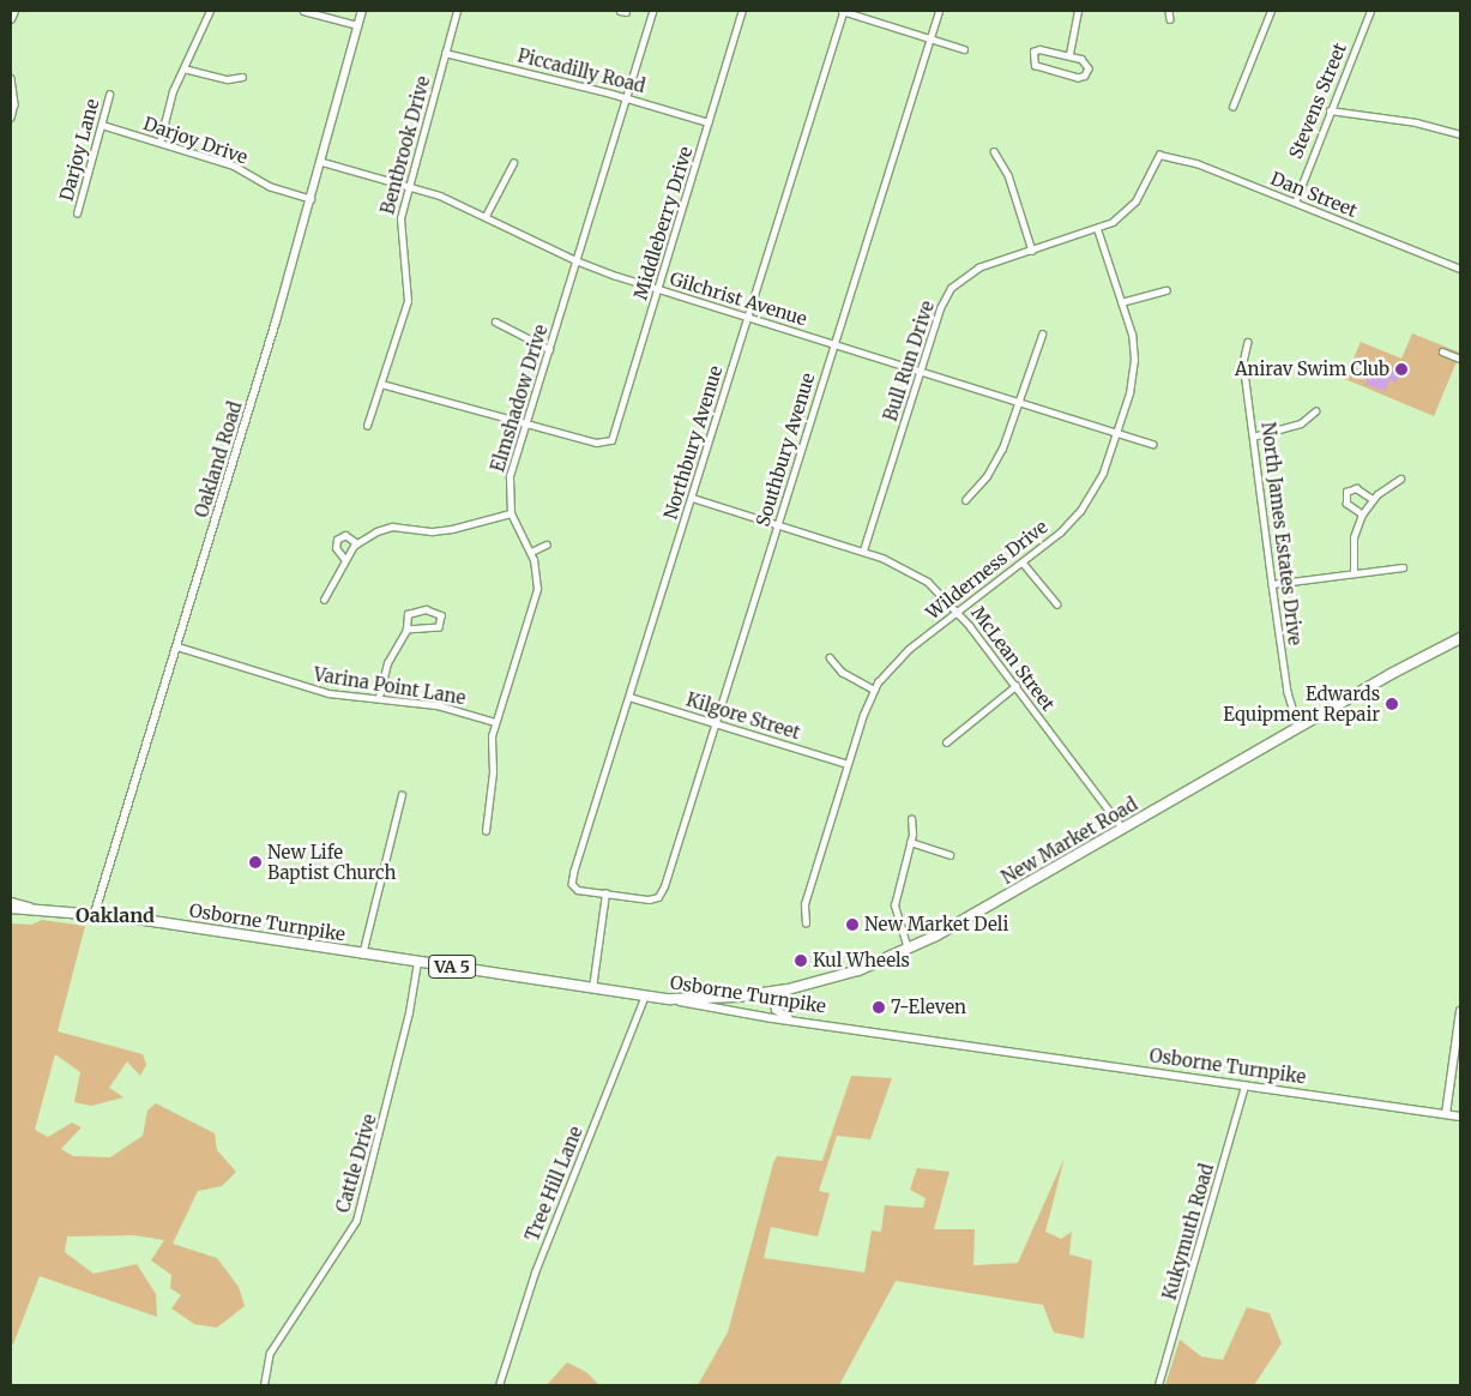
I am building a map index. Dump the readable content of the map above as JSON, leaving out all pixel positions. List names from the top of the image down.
{
  "streets": {
    "main road": ["New Market Road", "Osborne Turnpike", "VA 5"],
    "street": [
      "Piccadilly Road",
      "Stevens Street",
      "Darjoy Drive",
      "Bentbrook Drive",
      "Darjoy Lane",
      "Dan Street",
      "Middleberry Drive",
      "Gilchrist Avenue",
      "Bull Run Drive",
      "Elmshadow Drive",
      "Northbury Avenue",
      "Southbury Avenue",
      "Oakland Road",
      "North James Estates Drive",
      "Wilderness Drive",
      "McLean Street",
      "Varina Point Lane",
      "Kilgore Street",
      "Cattle Drive",
      "Tree Hill Lane",
      "Kukymuth Road"
    ]
  },
  "crossings": [
    ["Piccadilly Road", "Bentbrook Drive"],
    ["Piccadilly Road", "Middleberry Drive"],
    ["Piccadilly Road", "Elmshadow Drive"],
    ["Stevens Street", "Dan Street"],
    ["Darjoy Drive", "Darjoy Lane"],
    ["Darjoy Drive", "Oakland Road"],
    ["Bentbrook Drive", "Gilchrist Avenue"],
    ["Dan Street", "Bull Run Drive"],
    ["Middleberry Drive", "Gilchrist Avenue"],
    ["Middleberry Drive", "Elmshadow Drive"],
    ["Gilchrist Avenue", "Bull Run Drive"],
    ["Gilchrist Avenue", "Elmshadow Drive"],
    ["Gilchrist Avenue", "Northbury Avenue"],
    ["Gilchrist Avenue", "Southbury Avenue"],
    ["Gilchrist Avenue", "Oakland Road"],
    ["Gilchrist Avenue", "Wilderness Drive"],
    ["Bull Run Drive", "Wilderness Drive"],
    ["Bull Run Drive", "McLean Street"],
    ["Elmshadow Drive", "Varina Point Lane"],
    ["Northbury Avenue", "Southbury Avenue"],
    ["Northbury Avenue", "McLean Street"],
    ["Northbury Avenue", "Kilgore Street"],
    ["Southbury Avenue", "McLean Street"],
    ["Southbury Avenue", "Kilgore Street"],
    ["Oakland Road", "Varina Point Lane"],
    ["Oakland Road", "Osborne Turnpike"],
    ["North James Estates Drive", "New Market Road"],
    ["Wilderness Drive", "McLean Street"],
    ["Wilderness Drive", "Kilgore Street"],
    ["McLean Street", "New Market Road"],
    ["New Market Road", "Osborne Turnpike"],
    ["Osborne Turnpike", "VA 5"],
    ["Osborne Turnpike", "Cattle Drive"],
    ["Osborne Turnpike", "Tree Hill Lane"],
    ["Osborne Turnpike", "Kukymuth Road"]
  ],
  "districts": ["Oakland"],
  "places": [
    "Anirav Swim Club",
    "Edwards Equipment Repair",
    "New Life Baptist Church",
    "New Market Deli",
    "Kul Wheels",
    "7-Eleven"
  ]
}
